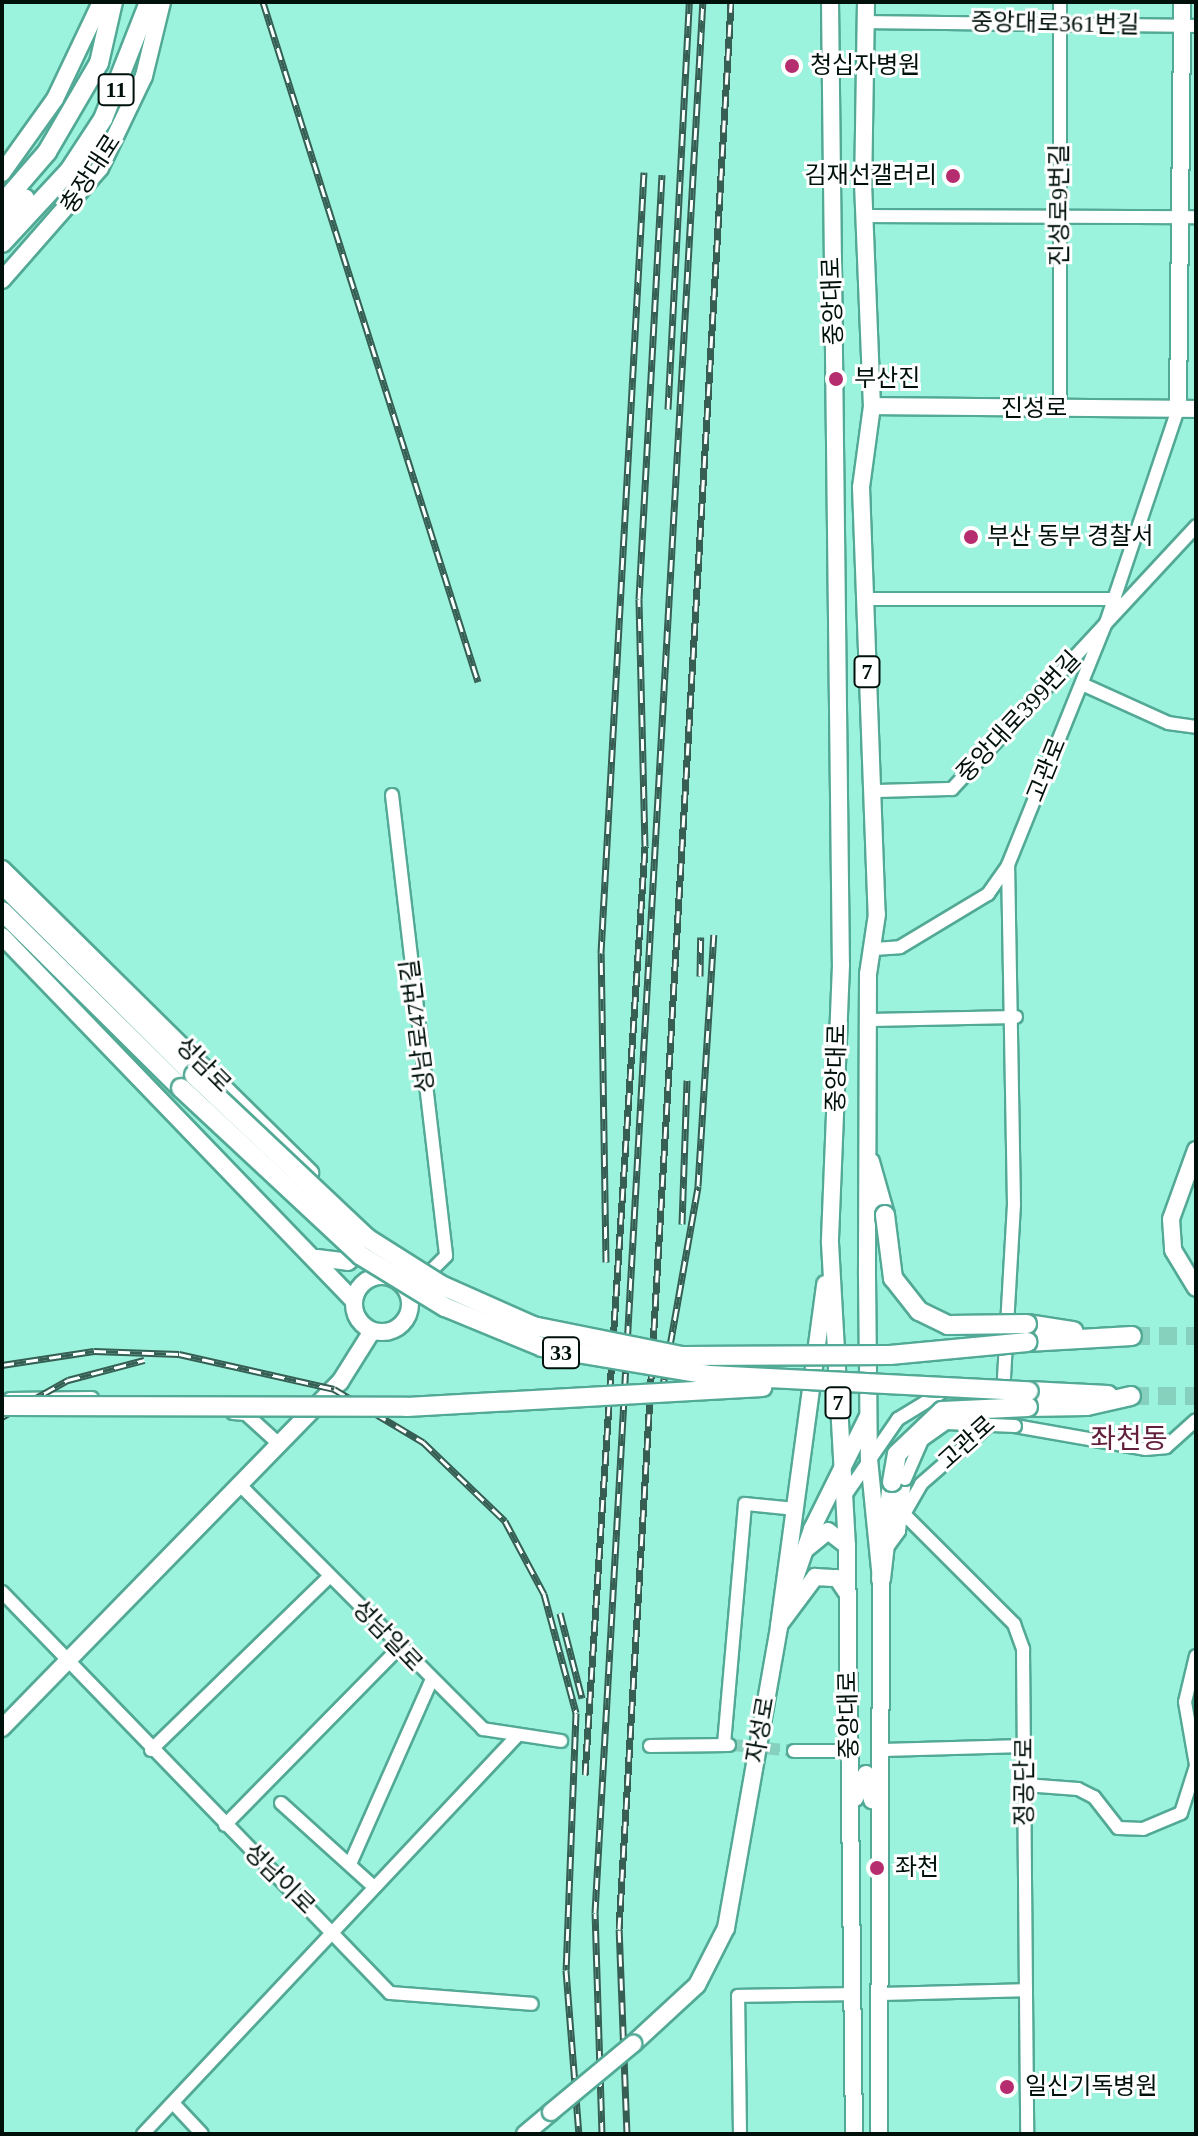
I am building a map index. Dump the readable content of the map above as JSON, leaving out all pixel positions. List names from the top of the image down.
{
  "streets": {
    "highway": ["11", "성남로", "33"],
    "main road": [
      "충장대로",
      "중앙대로",
      "진성로",
      "7",
      "고관로",
      "자성로"
    ],
    "street": [
      "중앙대로361번길",
      "진성로9번길",
      "중앙대로399번길",
      "성남로47번길",
      "성남일로",
      "정공단로",
      "성남이로"
    ]
  },
  "crossings": [
    ["중앙대로361번길", "진성로9번길"],
    ["중앙대로361번길", "중앙대로"],
    ["중앙대로361번길", "고관로"],
    ["진성로9번길", "진성로"],
    ["중앙대로", "진성로"],
    ["중앙대로", "중앙대로399번길"],
    ["중앙대로", "자성로"],
    ["중앙대로", "정공단로"],
    ["진성로", "고관로"],
    ["중앙대로399번길", "고관로"],
    ["고관로", "정공단로"],
    ["성남로47번길", "성남로"],
    ["성남로", "33"]
  ],
  "districts": ["좌천동"],
  "places": [
    "청십자병원",
    "김재선갤러리",
    "부산진",
    "부산 동부 경찰서",
    "좌천",
    "일신기독병원"
  ]
}
